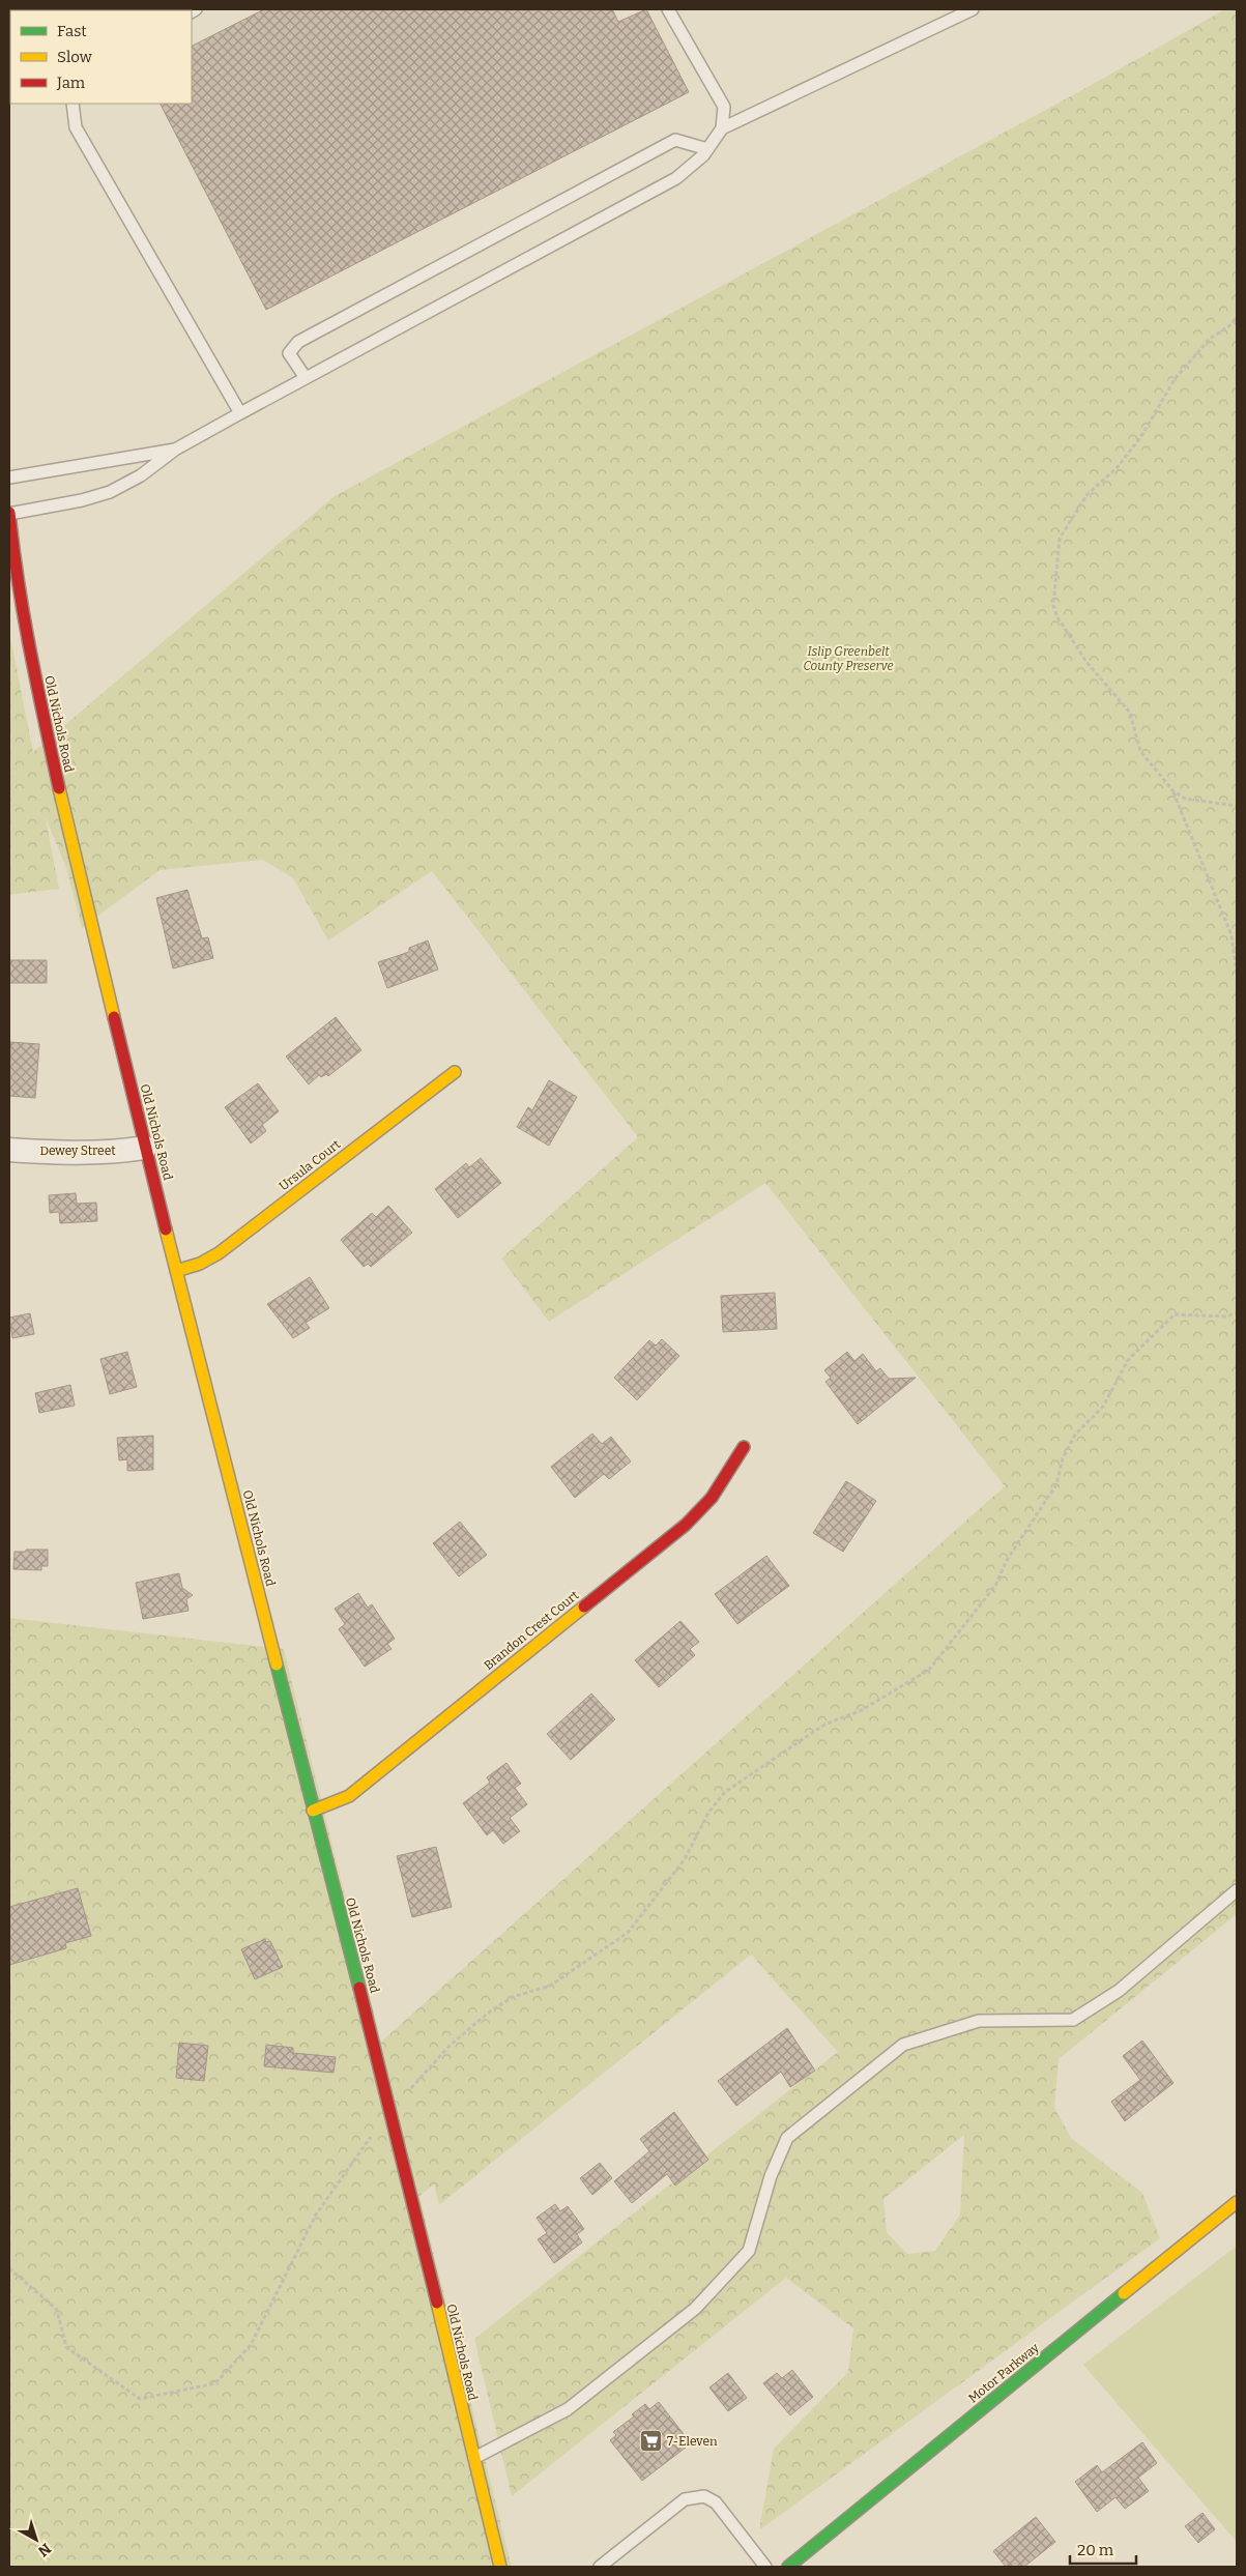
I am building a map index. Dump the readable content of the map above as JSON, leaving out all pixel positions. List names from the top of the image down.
{
  "streets": {
    "street": [
      "Old Nichols Road",
      "Dewey Street",
      "Ursula Court",
      "Brandon Crest Court",
      "Motor Parkway"
    ]
  },
  "crossings": [
    ["Old Nichols Road", "Dewey Street"],
    ["Old Nichols Road", "Ursula Court"],
    ["Old Nichols Road", "Brandon Crest Court"]
  ],
  "parks": ["Islip Greenbelt County Preserve"],
  "places": {
    "supermarket": ["7-Eleven"]
  },
  "legend": ["Fast", "Slow", "Jam"],
  "scale_bar": "20 m",
  "north": "bottom right"
}
